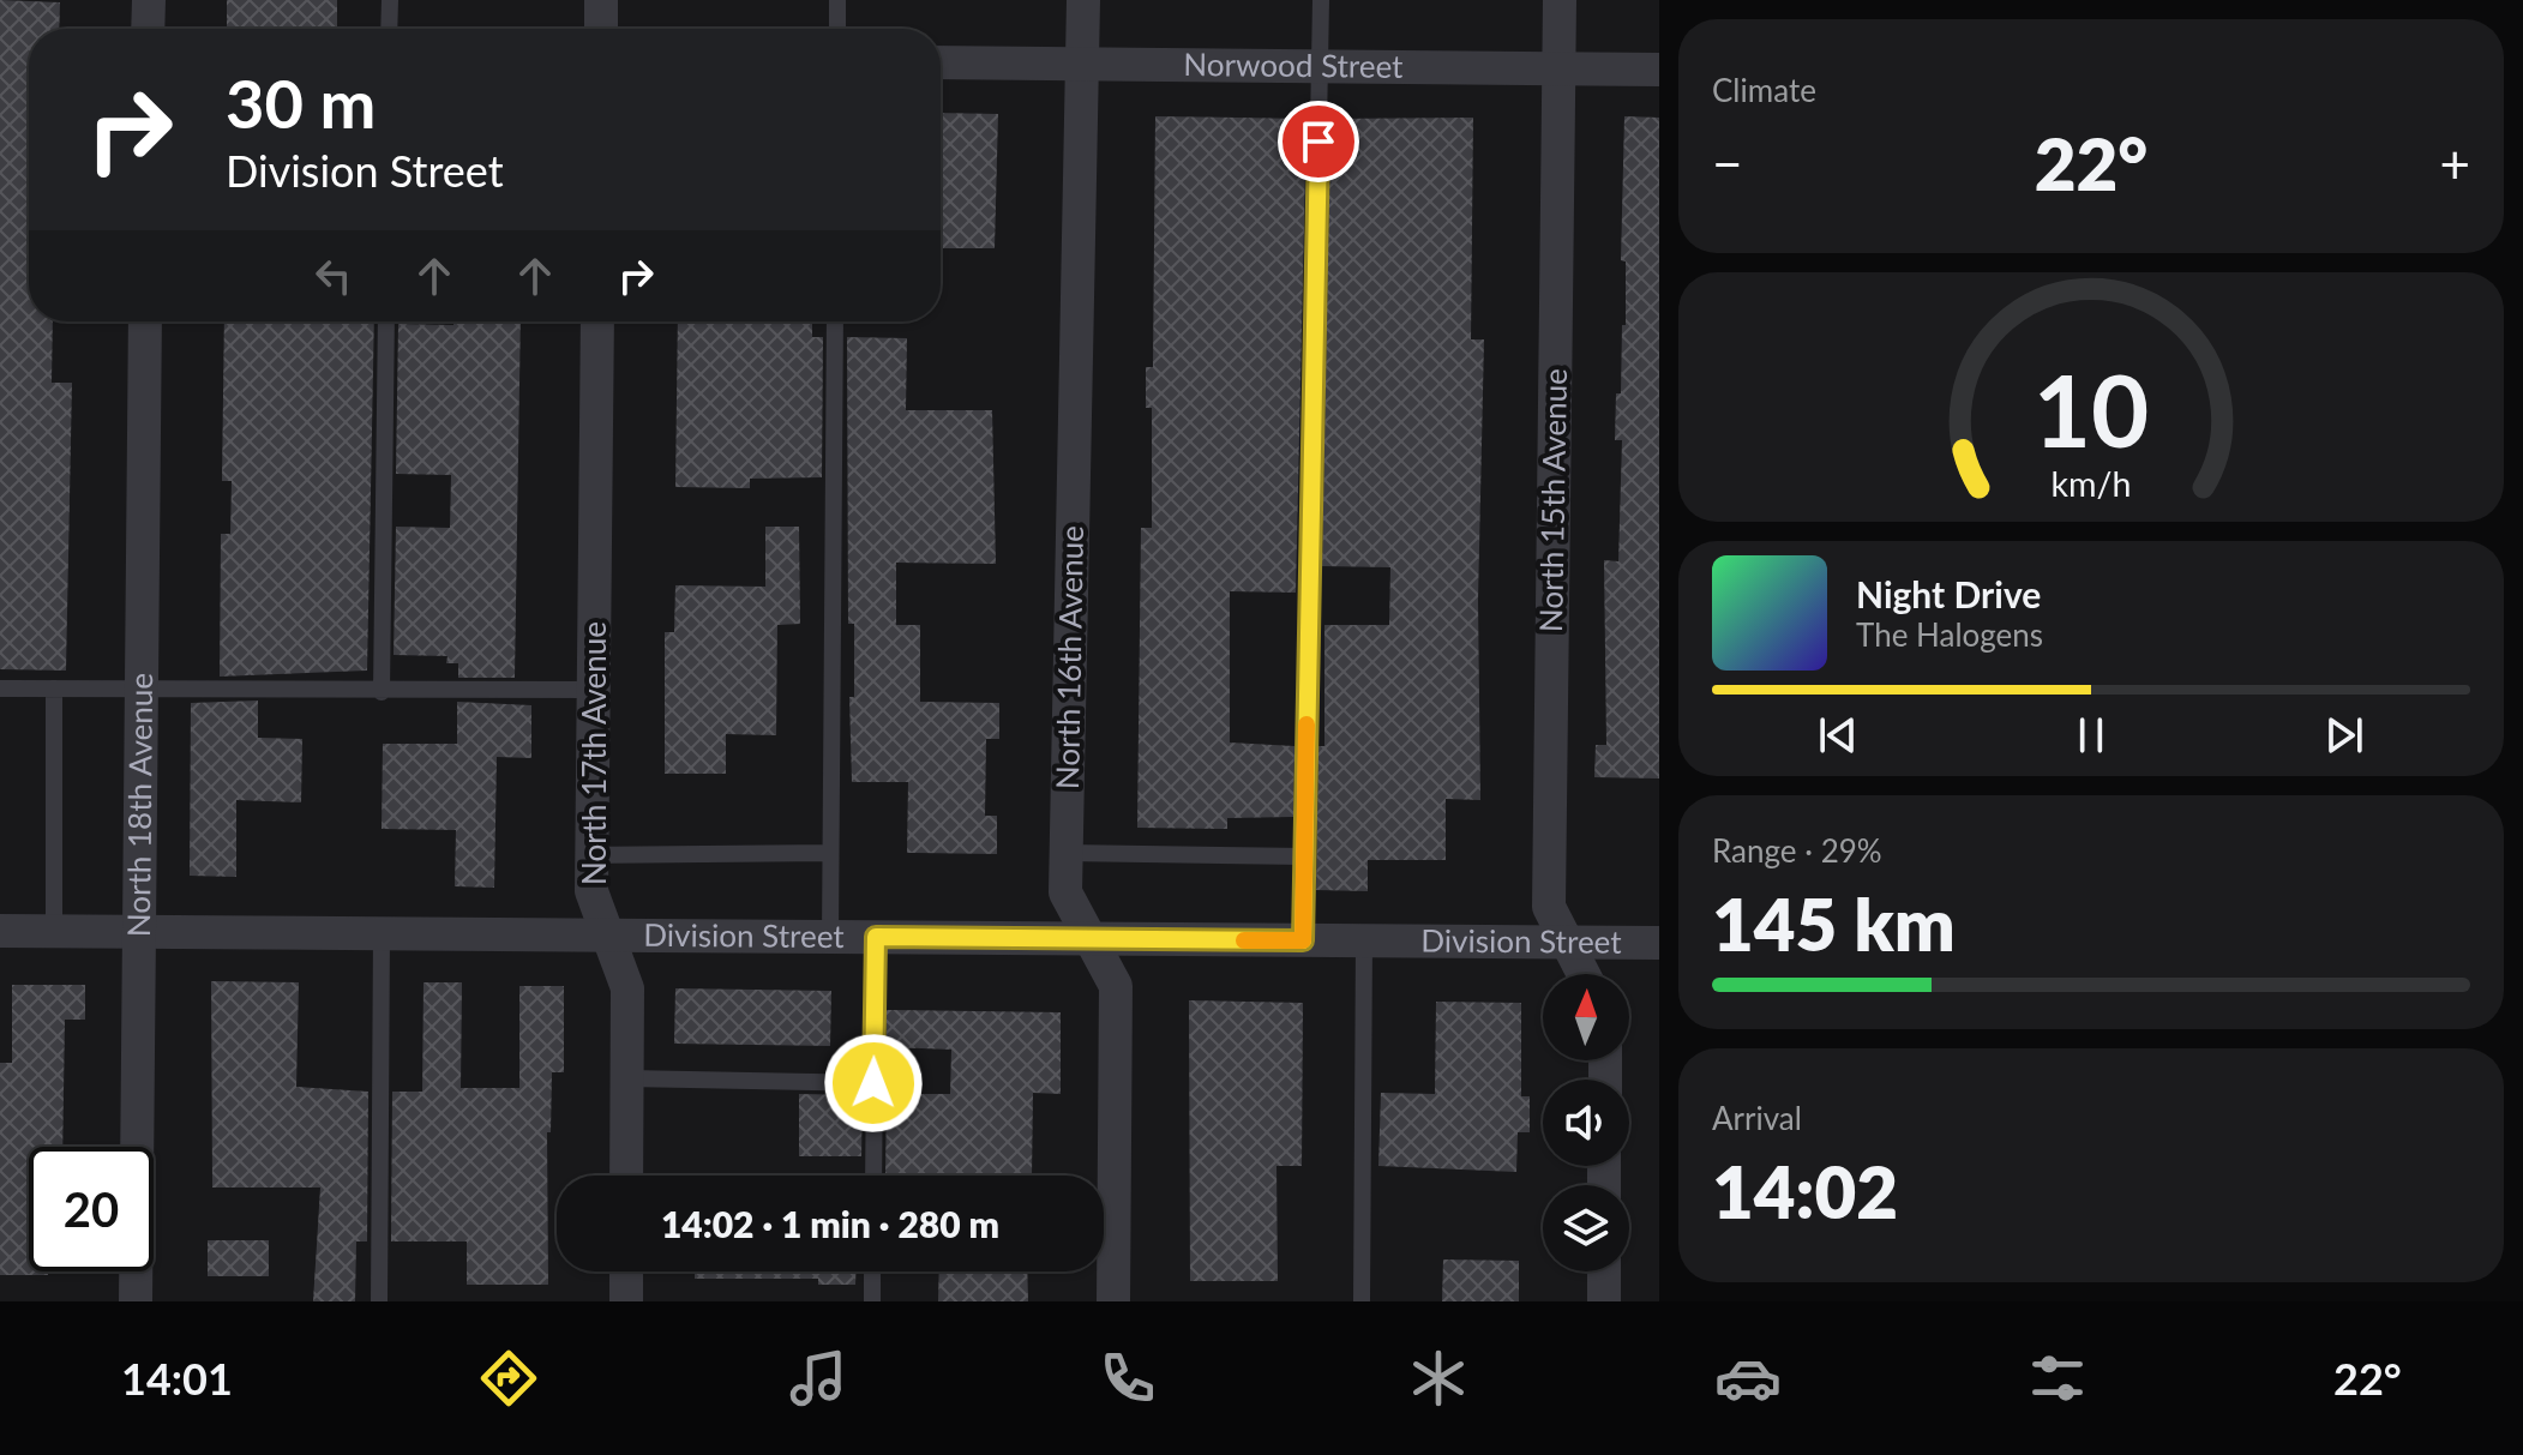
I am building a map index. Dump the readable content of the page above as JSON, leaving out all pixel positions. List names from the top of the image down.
{
  "streets": {
    "street": [
      "Norwood Street",
      "North 15th Avenue",
      "North 16th Avenue",
      "North 17th Avenue",
      "North 18th Avenue",
      "Division Street"
    ]
  },
  "crossings": [
    ["Norwood Street", "North 15th Avenue"],
    ["Norwood Street", "North 16th Avenue"],
    ["North 15th Avenue", "Division Street"],
    ["North 16th Avenue", "Division Street"],
    ["North 17th Avenue", "Division Street"],
    ["North 18th Avenue", "Division Street"]
  ],
  "north": "top",
  "page": {
    "tile": [
      "Climate",
      ["Range · 29%", "145 km"],
      ["Arrival", "14:02"]
    ],
    "turn": ["30 m", "Division Street"],
    "heat": ["−", "22°", "+"],
    "song": ["Night Drive", "The Halogens"],
    "limit": "20",
    "trip": "14:02 · 1 min · 280 m",
    "tabs": ["14:01", "22°"],
    "gauge": ["10", "km/h"]
  }
}
